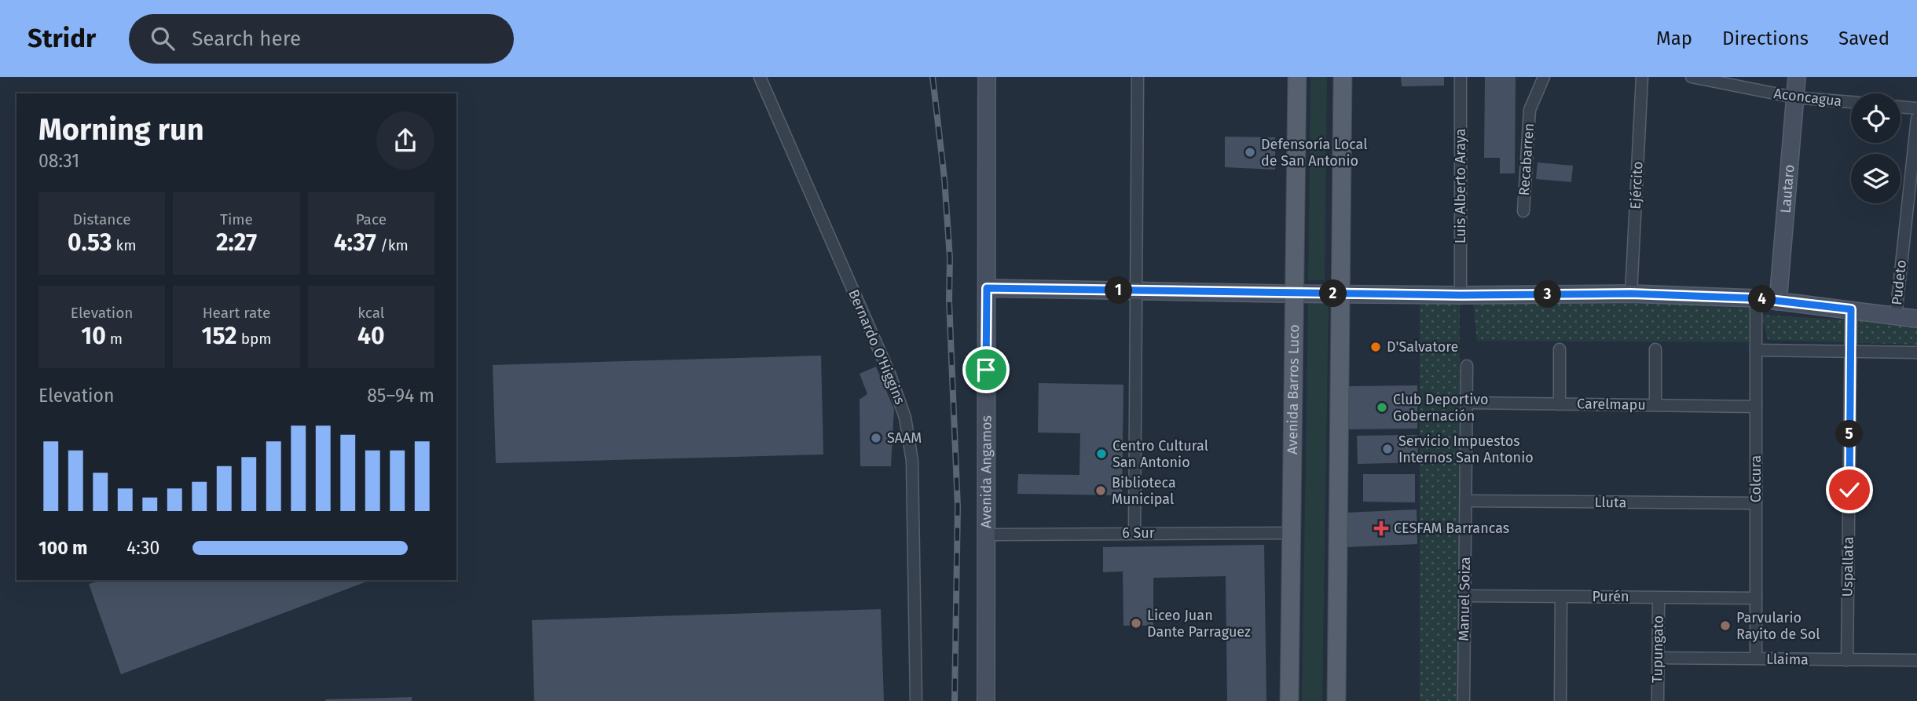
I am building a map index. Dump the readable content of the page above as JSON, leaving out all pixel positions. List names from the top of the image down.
{
  "streets": {
    "main road": ["Avenida Barros Luco"],
    "street": [
      "Aconcagua",
      "Recabarren",
      "Ejército",
      "Luis Alberto Araya",
      "Lautaro",
      "Pudeto",
      "Bernardo O'Higgins",
      "Carelmapu",
      "Avenida Angamos",
      "Colcura",
      "Lluta",
      "6 Sur",
      "Uspallata",
      "Purén",
      "Manuel Soiza",
      "Tupungato",
      "Llaima"
    ]
  },
  "crossings": [
    ["Aconcagua", "Lautaro"],
    ["Avenida Barros Luco", "6 Sur"],
    ["Carelmapu", "Colcura"],
    ["Carelmapu", "Manuel Soiza"],
    ["Avenida Angamos", "6 Sur"],
    ["Colcura", "Lluta"],
    ["Colcura", "Purén"],
    ["Colcura", "Llaima"],
    ["Lluta", "Manuel Soiza"],
    ["Uspallata", "Llaima"],
    ["Purén", "Manuel Soiza"],
    ["Purén", "Tupungato"],
    ["Tupungato", "Llaima"]
  ],
  "places": {
    "other": [
      "Defensoría Local de San Antonio",
      "D'Salvatore",
      "Club Deportivo Gobernación",
      "SAAM",
      "Servicio Impuestos Internos San Antonio",
      "Centro Cultural San Antonio",
      "Biblioteca Municipal",
      "Liceo Juan Dante Parraguez",
      "Parvulario Rayito de Sol"
    ],
    "health": ["CESFAM Barrancas"]
  },
  "page": {
    "header": "Stridr",
    "search": "Search here",
    "nav": ["Map", "Directions", "Saved"],
    "heading": ["Morning run", "08:31"],
    "stats": [
      ["Distance", "0.53 km"],
      ["Time", "2:27"],
      ["Pace", "4:37 /km"],
      ["Elevation", "10 m"],
      ["Heart rate", "152 bpm"],
      ["kcal", "40"]
    ],
    "pins": [
      "1",
      "2",
      "3",
      "4",
      "5"
    ],
    "chart": ["Elevation", "85–94 m"],
    "list": [
      {
        "name": "100 m",
        "note": "4:30"
      }
    ]
  }
}
